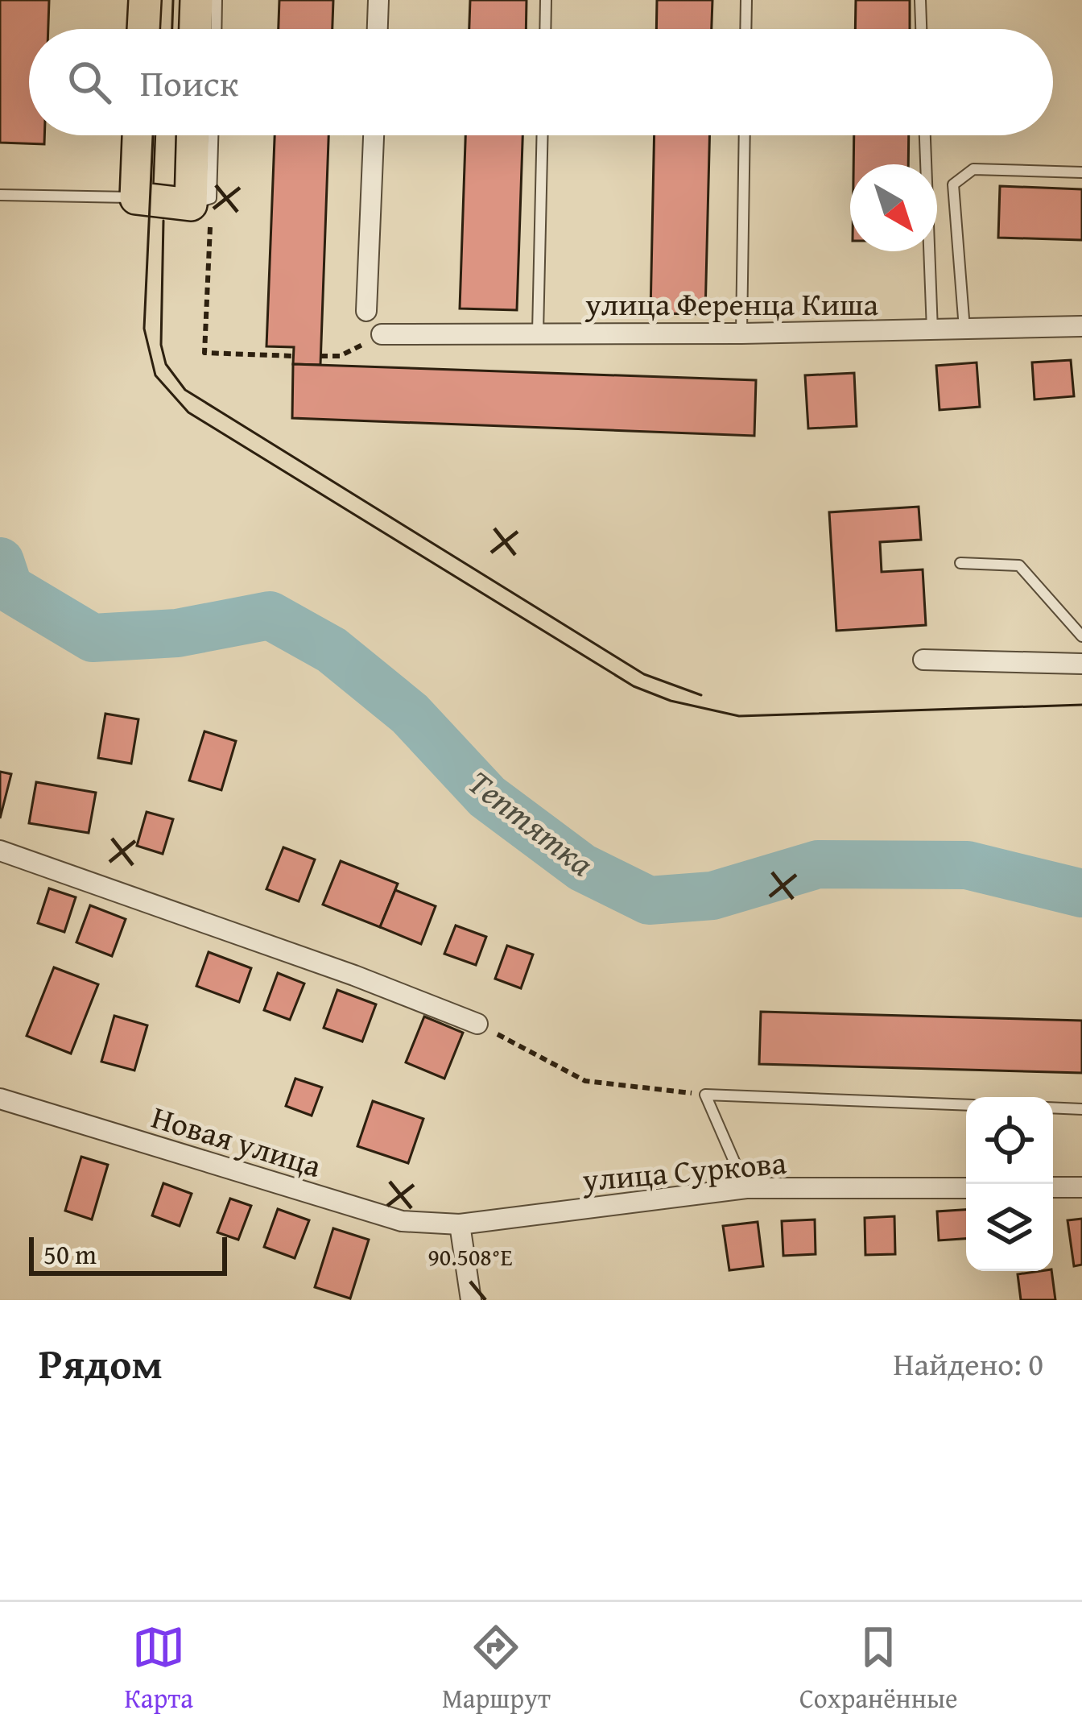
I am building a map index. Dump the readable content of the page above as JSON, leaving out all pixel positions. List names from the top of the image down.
{
  "streets": {
    "street": ["улица Ференца Киша", "Новая улица", "улица Суркова"]
  },
  "crossings": [
    ["Новая улица", "улица Суркова"]
  ],
  "water": ["Тептятка"],
  "scale_bar": "50 m",
  "north": "bottom right",
  "page": {
    "search": "Поиск",
    "scale": "50 m",
    "heading": ["Рядом", "Найдено: 0"],
    "nav": ["Карта", "Маршрут", "Сохранённые"]
  },
  "coordinates": ["90.508°E"]
}
